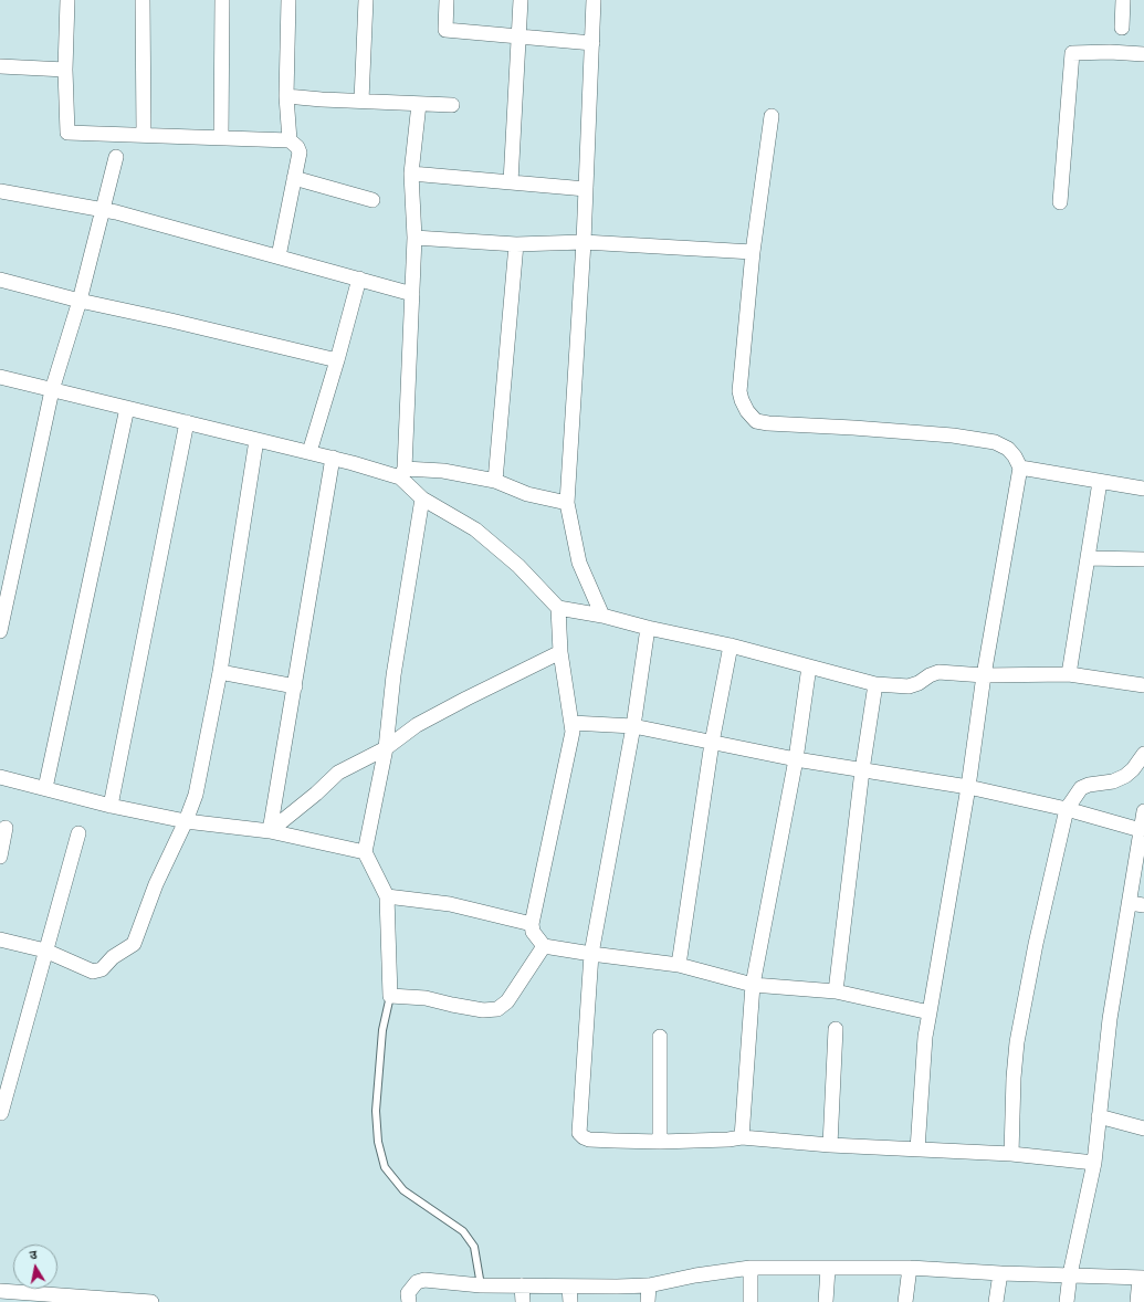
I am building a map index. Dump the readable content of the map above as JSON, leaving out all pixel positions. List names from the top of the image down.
{
  "north": "top"
}
